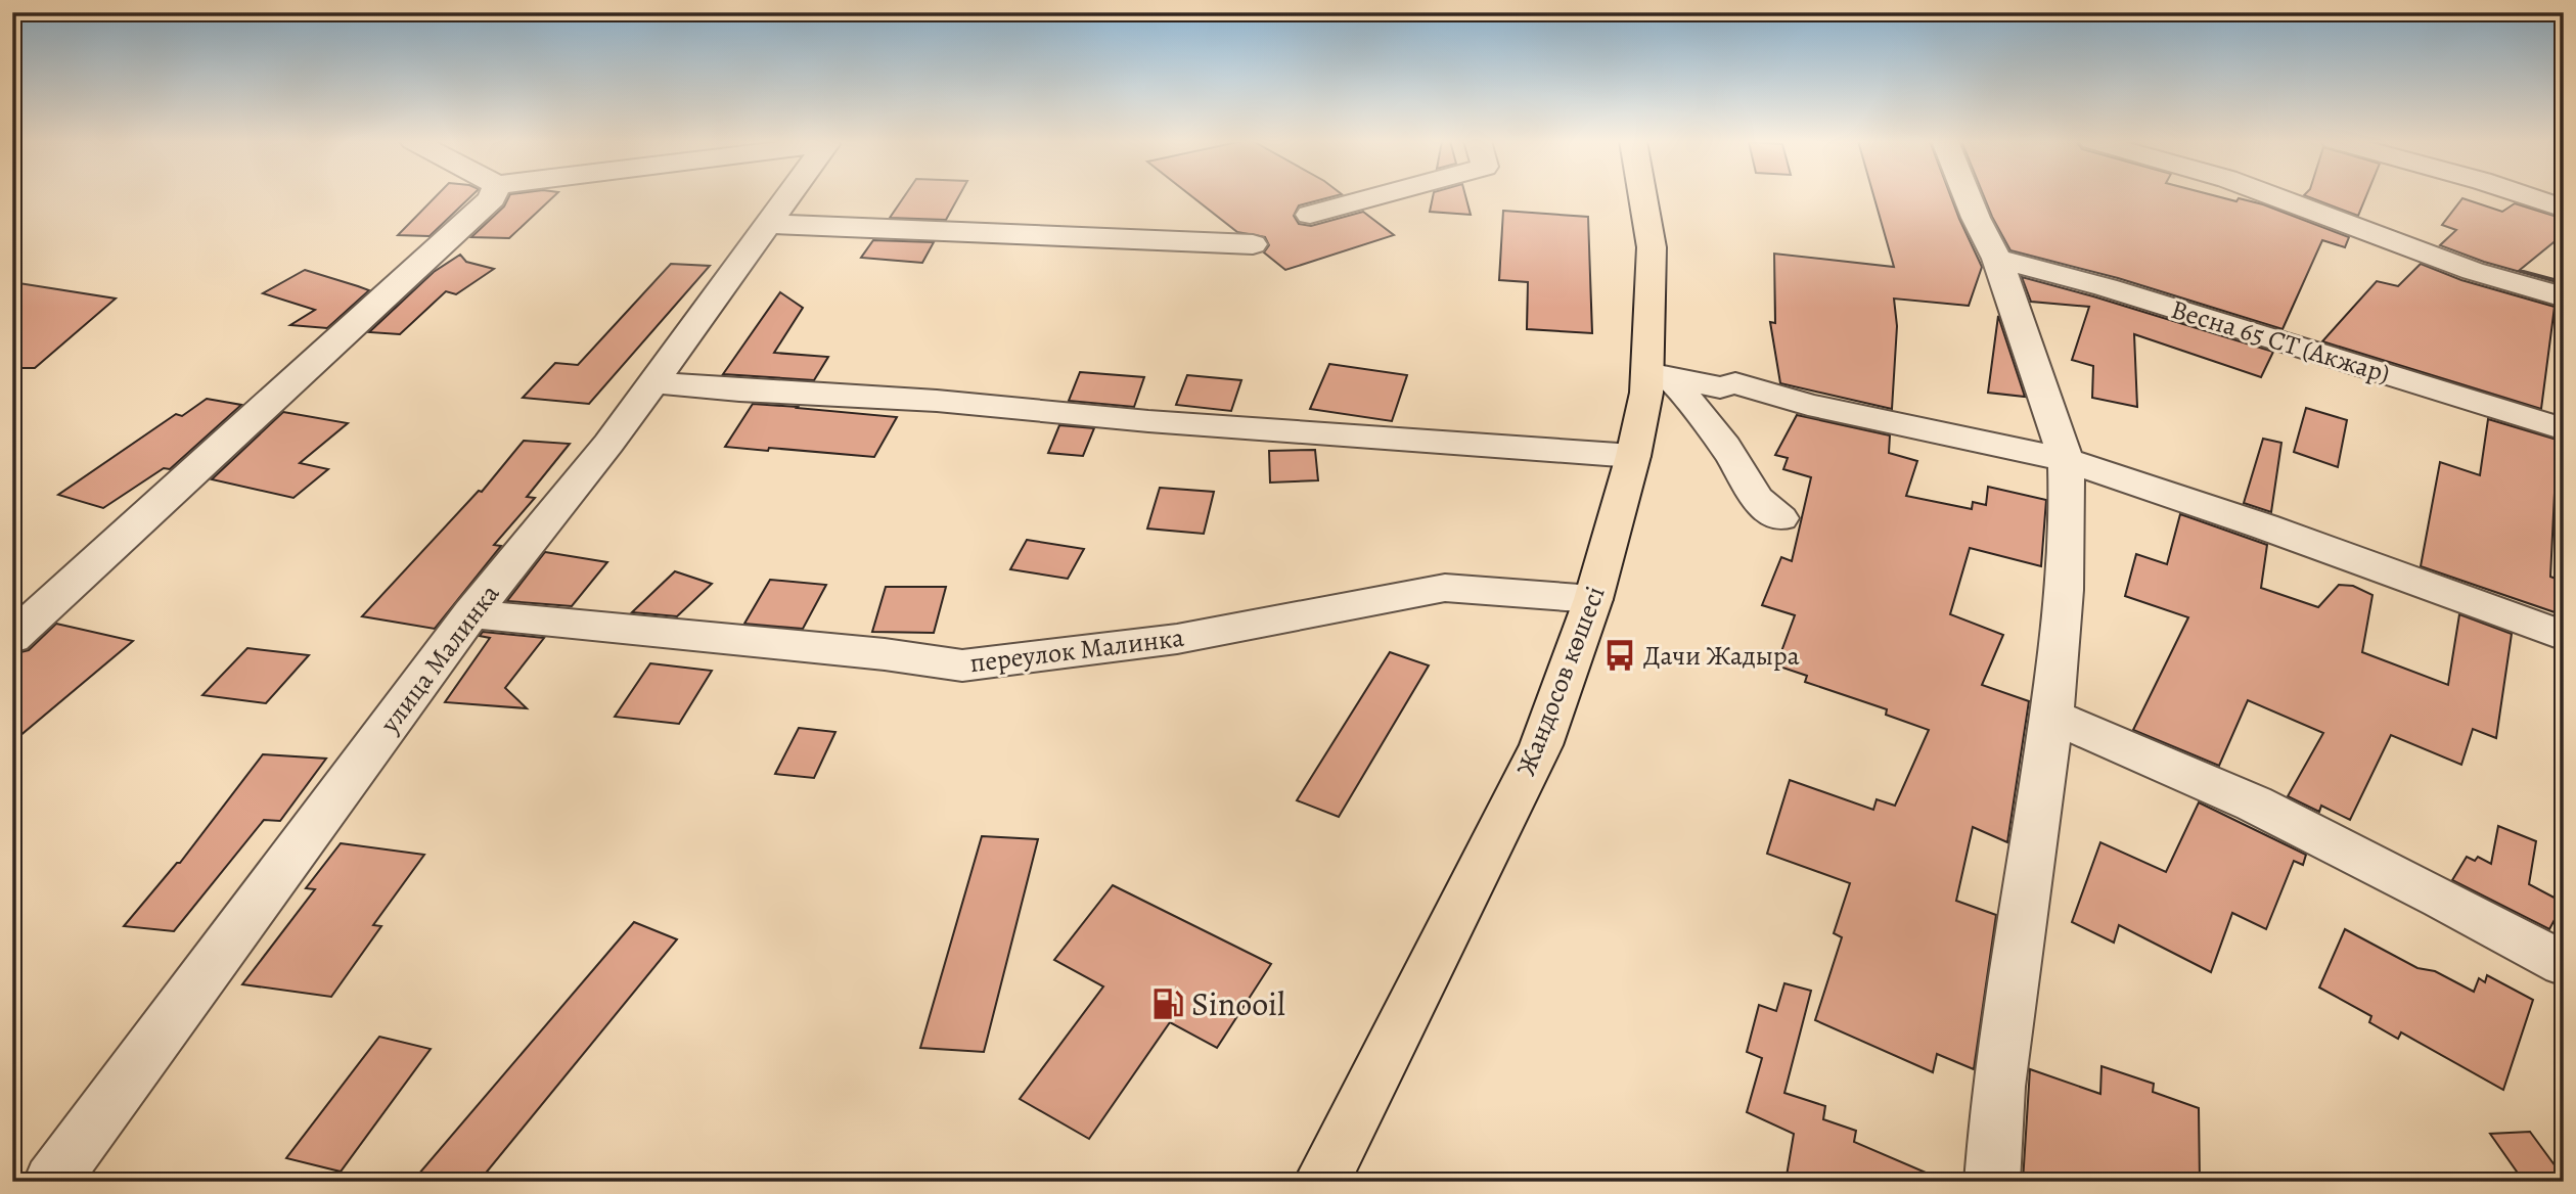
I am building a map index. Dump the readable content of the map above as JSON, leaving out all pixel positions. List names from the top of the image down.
{
  "streets": {
    "main road": ["Жандосов көшесі"],
    "street": ["Весна 65 СТ (Акжар)", "переулок Малинка", "улица Малинка"]
  },
  "crossings": [
    ["переулок Малинка", "улица Малинка"],
    ["переулок Малинка", "Жандосов көшесі"]
  ],
  "places": {
    "bus stop": ["Дачи Жадыра"],
    "fuel station": ["Sinooil"]
  }
}
